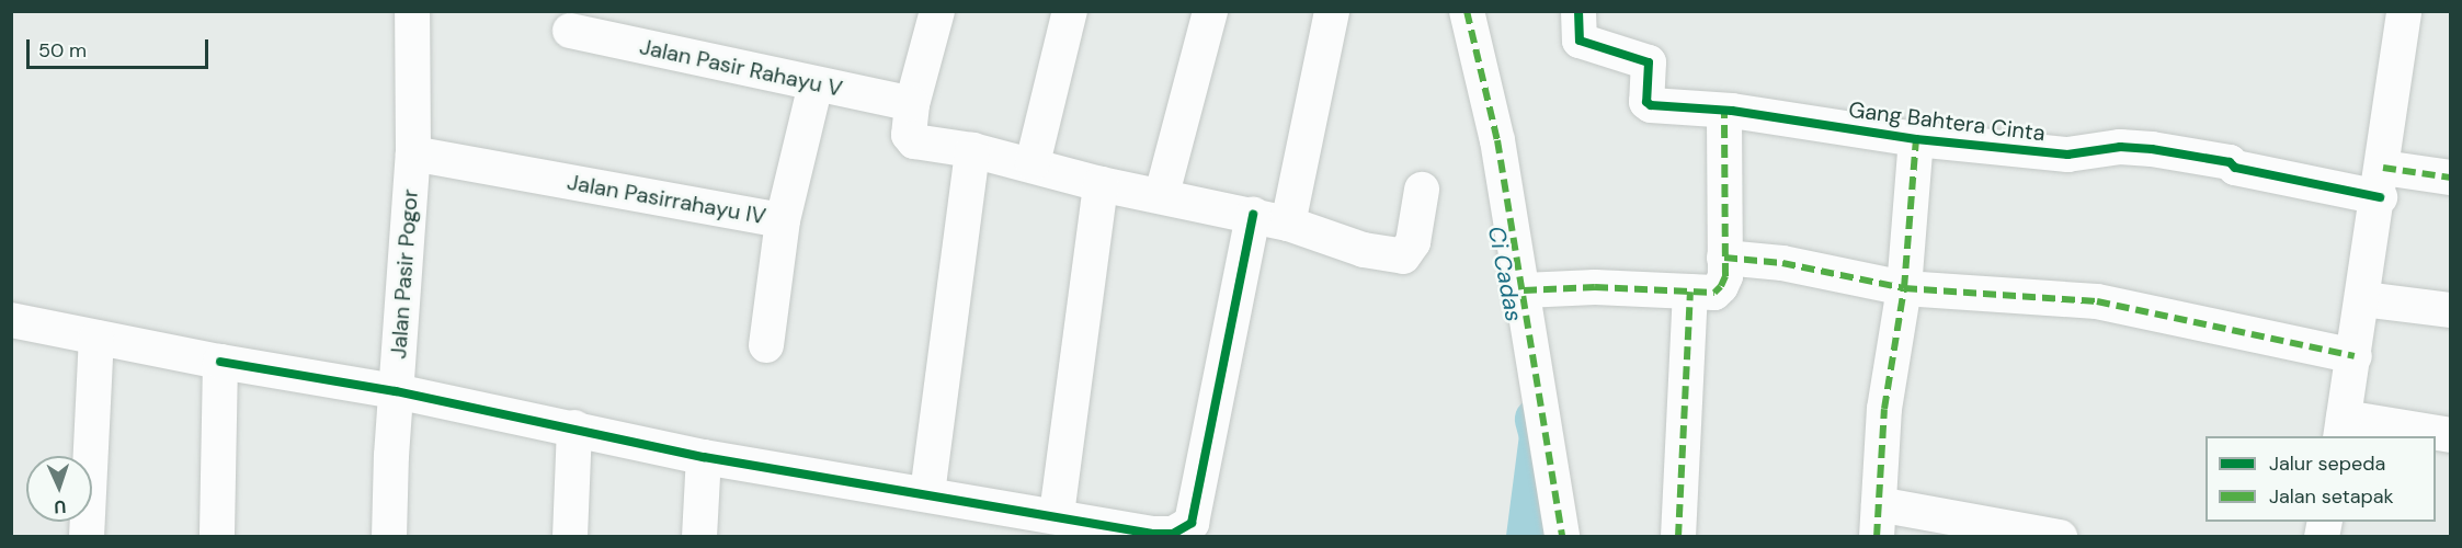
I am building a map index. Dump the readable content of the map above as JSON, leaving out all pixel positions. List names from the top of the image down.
{
  "streets": {
    "street": [
      "Jalan Pasir Rahayu V",
      "Gang Bahtera Cinta",
      "Jalan Pasirrahayu IV",
      "Jalan Pasir Pogor"
    ]
  },
  "crossings": [
    ["Jalan Pasir Rahayu V", "Jalan Pasirrahayu IV"],
    ["Jalan Pasirrahayu IV", "Jalan Pasir Pogor"]
  ],
  "water": ["Ci Cadas"],
  "legend": ["Jalur sepeda", "Jalan setapak"],
  "scale_bar": "50 m",
  "north": "bottom"
}
